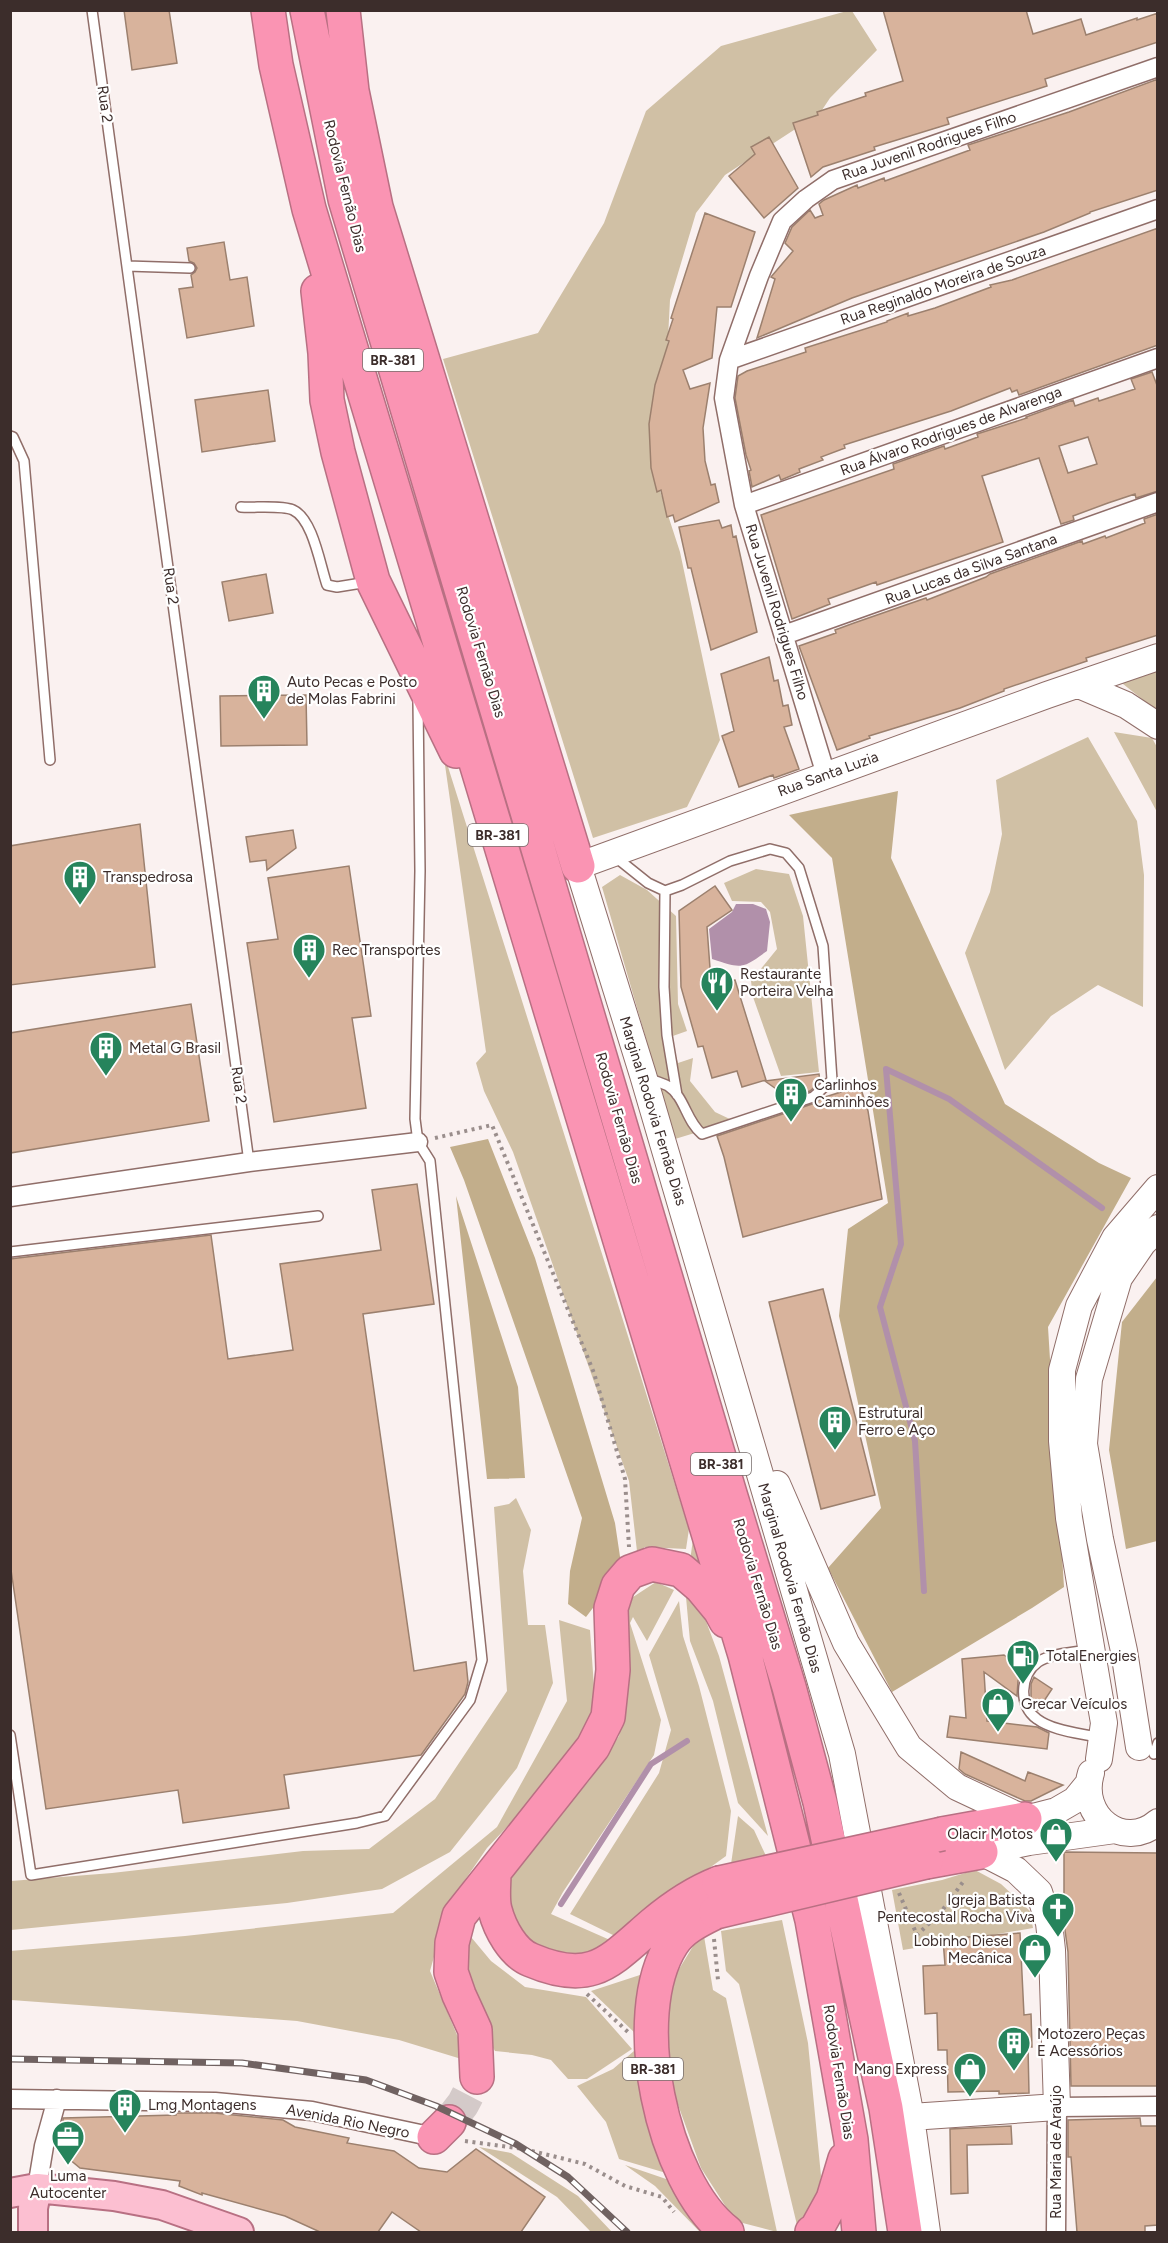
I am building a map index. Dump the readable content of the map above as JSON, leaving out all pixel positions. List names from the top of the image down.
{
  "streets": {
    "highway": ["Rodovia Fernão Dias", "BR-381"],
    "main road": ["Rua Santa Luzia", "Marginal Rodovia Fernão Dias", "Rua Maria de Araújo"],
    "street": [
      "Rua Juvenil Rodrigues Filho",
      "Rua Reginaldo Moreira de Souza",
      "Rua Álvaro Rodrigues de Alvarenga",
      "Rua Lucas da Silva Santana",
      "Avenida Rio Negro"
    ],
    "lane": ["Rua 2"]
  },
  "crossings": [
    ["Rua Juvenil Rodrigues Filho", "Rua Reginaldo Moreira de Souza"],
    ["Rua Juvenil Rodrigues Filho", "Rua Álvaro Rodrigues de Alvarenga"],
    ["Rua Juvenil Rodrigues Filho", "Rua Lucas da Silva Santana"],
    ["Rua Juvenil Rodrigues Filho", "Rua Santa Luzia"],
    ["Rodovia Fernão Dias", "BR-381"],
    ["BR-381", "Rua Santa Luzia"],
    ["BR-381", "Marginal Rodovia Fernão Dias"],
    ["Rua Santa Luzia", "Marginal Rodovia Fernão Dias"]
  ],
  "places": {
    "building": [
      "Auto Pecas e Posto de Molas Fabrini",
      "Transpedrosa",
      "Rec Transportes",
      "Metal G Brasil",
      "Carlinhos Caminhões",
      "Estrutural Ferro e Aço",
      "Motozero Peças E Acessórios",
      "Lmg Montagens"
    ],
    "restaurant": ["Restaurante Porteira Velha"],
    "fuel station": ["TotalEnergies"],
    "shop": [
      "Grecar Veículos",
      "Olacir Motos",
      "Lobinho Diesel Mecânica",
      "Mang Express"
    ],
    "church": ["Igreja Batista Pentecostal Rocha Viva"],
    "office": ["Luma Autocenter"]
  }
}
